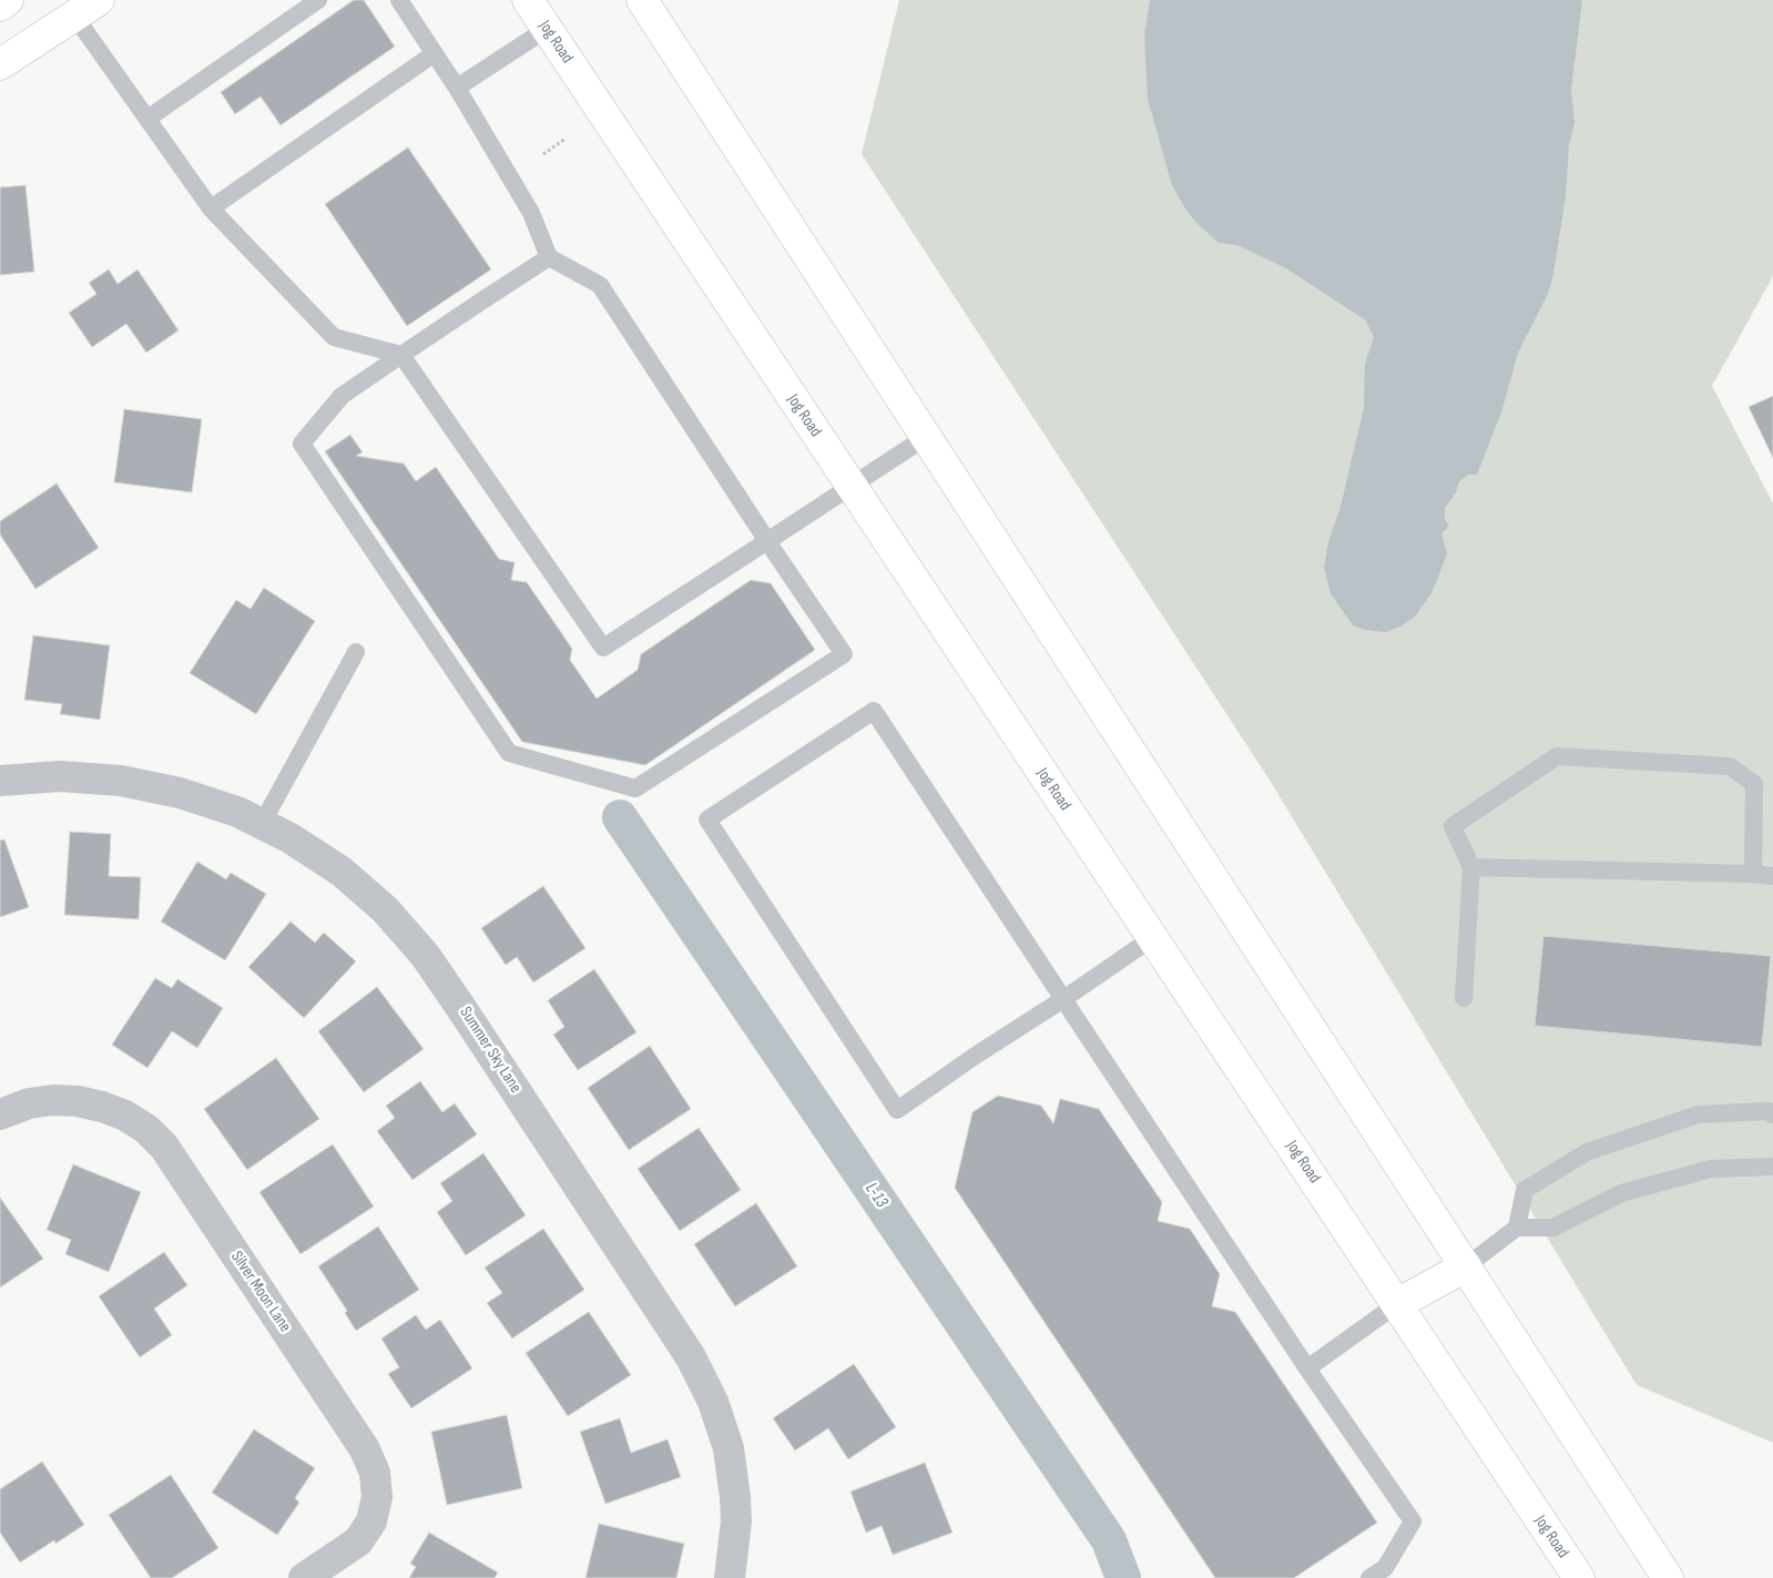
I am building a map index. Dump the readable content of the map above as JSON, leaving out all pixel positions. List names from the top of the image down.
{
  "streets": {
    "main road": ["Jog Road"],
    "street": ["Summer Sky Lane", "Silver Moon Lane"]
  },
  "water": ["L-13"]
}
